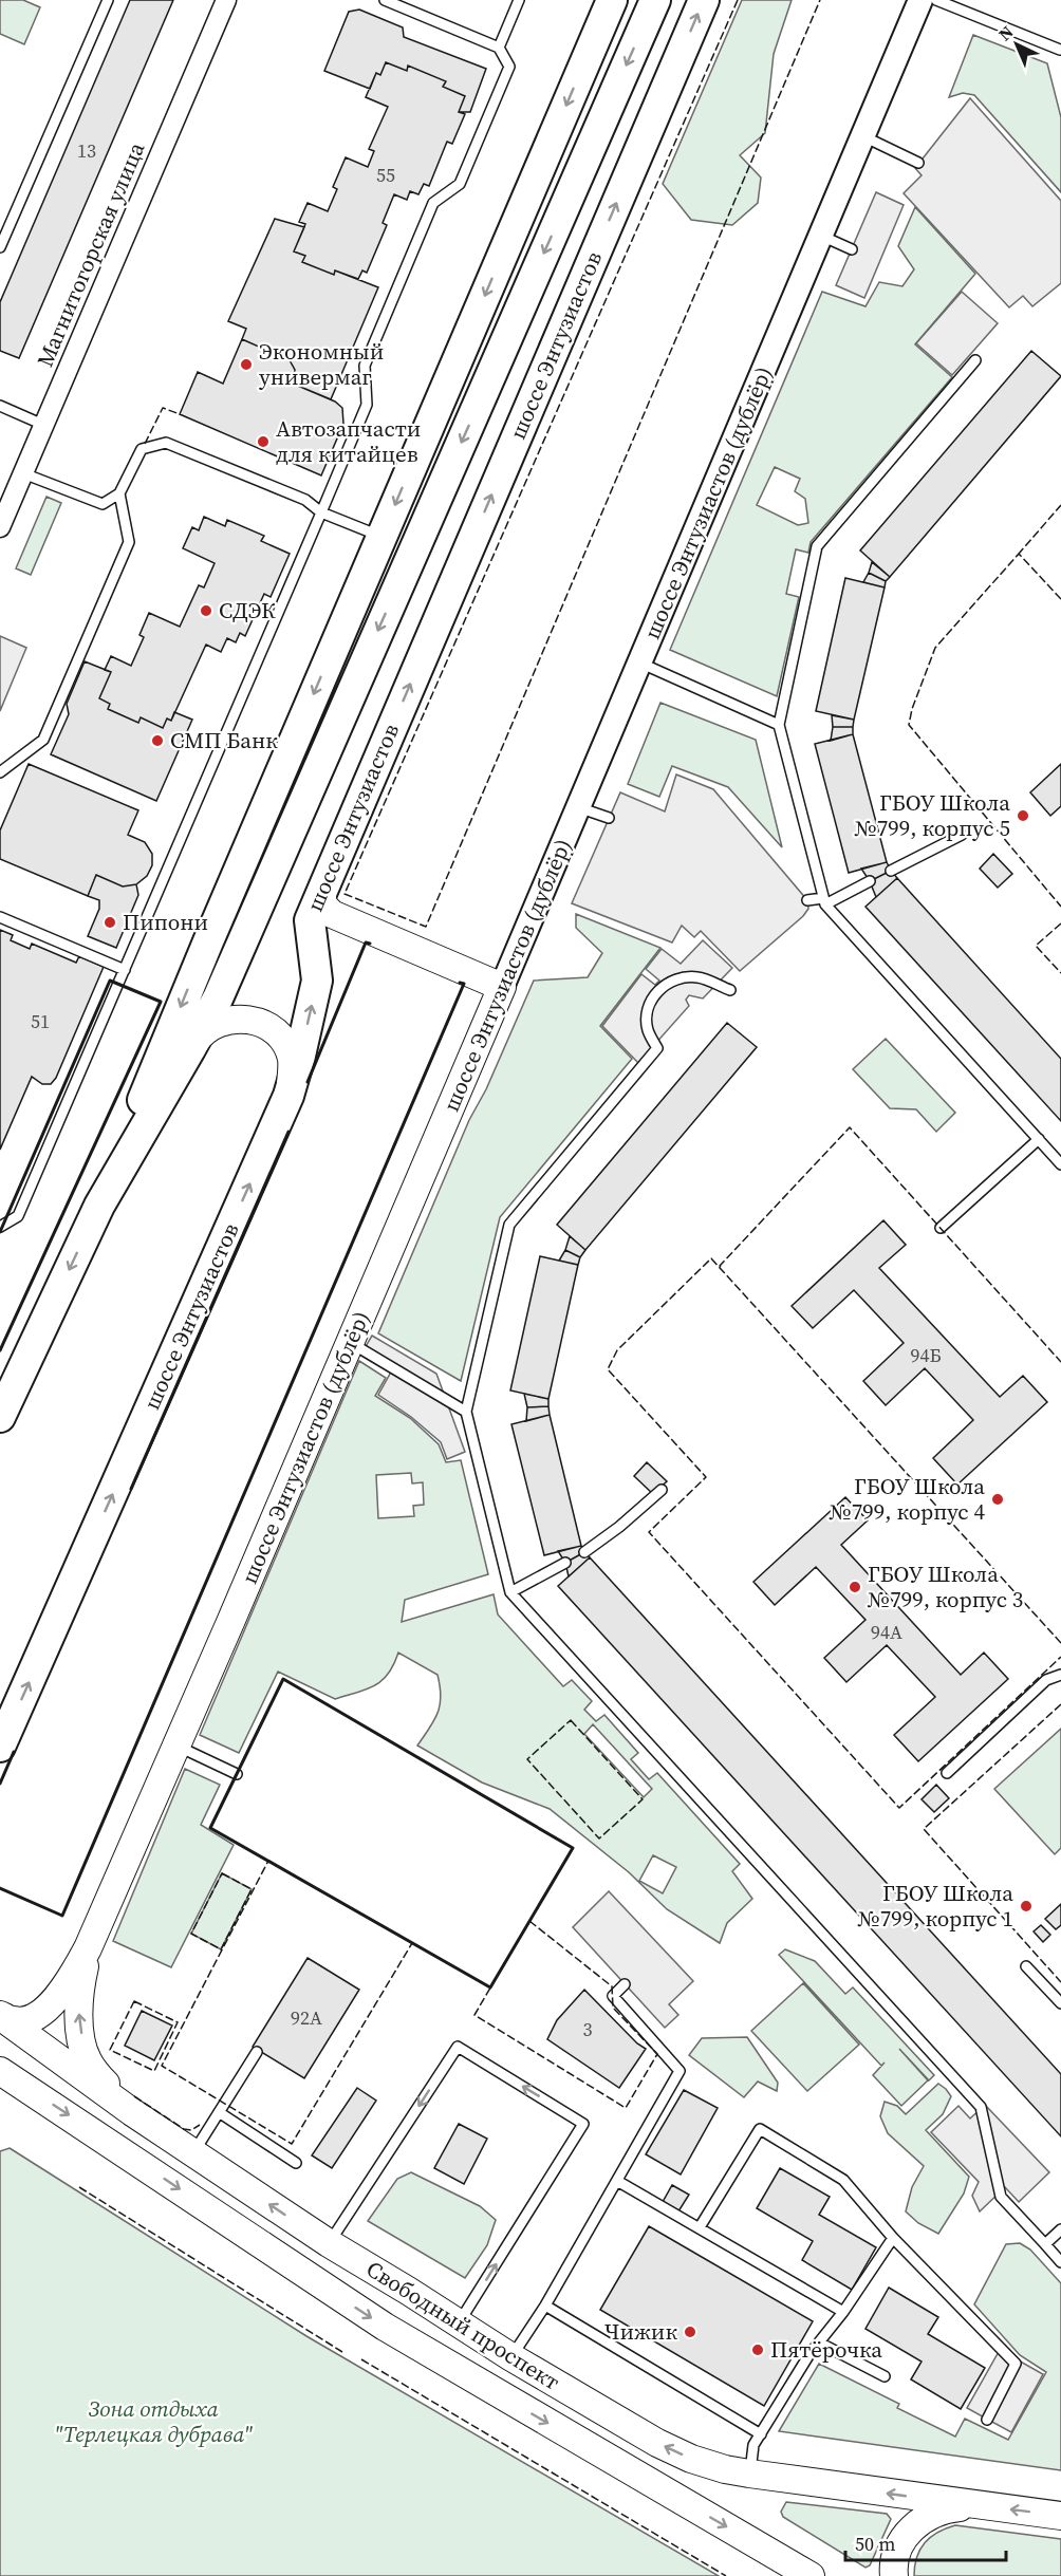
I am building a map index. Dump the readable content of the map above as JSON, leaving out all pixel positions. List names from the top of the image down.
{
  "streets": {
    "main road": ["шоссе Энтузиастов", "шоссе Энтузиастов (дублёр)", "Свободный проспект"],
    "street": ["Магнитогорская улица"]
  },
  "crossings": [
    ["шоссе Энтузиастов (дублёр)", "Свободный проспект"]
  ],
  "parks": ["Зона отдыха \"Терлецкая дубрава\""],
  "places": [
    "Экономный универмаг",
    "Автозапчасти для китайцев",
    "СДЭК",
    "СМП Банк",
    "ГБОУ Школа №799, корпус 5",
    "Пипони",
    "ГБОУ Школа №799, корпус 4",
    "ГБОУ Школа №799, корпус 3",
    "ГБОУ Школа №799, корпус 1",
    "Чижик",
    "Пятёрочка"
  ],
  "house_numbers": [
    "13",
    "55",
    "51",
    "94Б",
    "94А",
    "92А",
    "3"
  ],
  "scale_bar": "50 m",
  "north": "top left"
}
